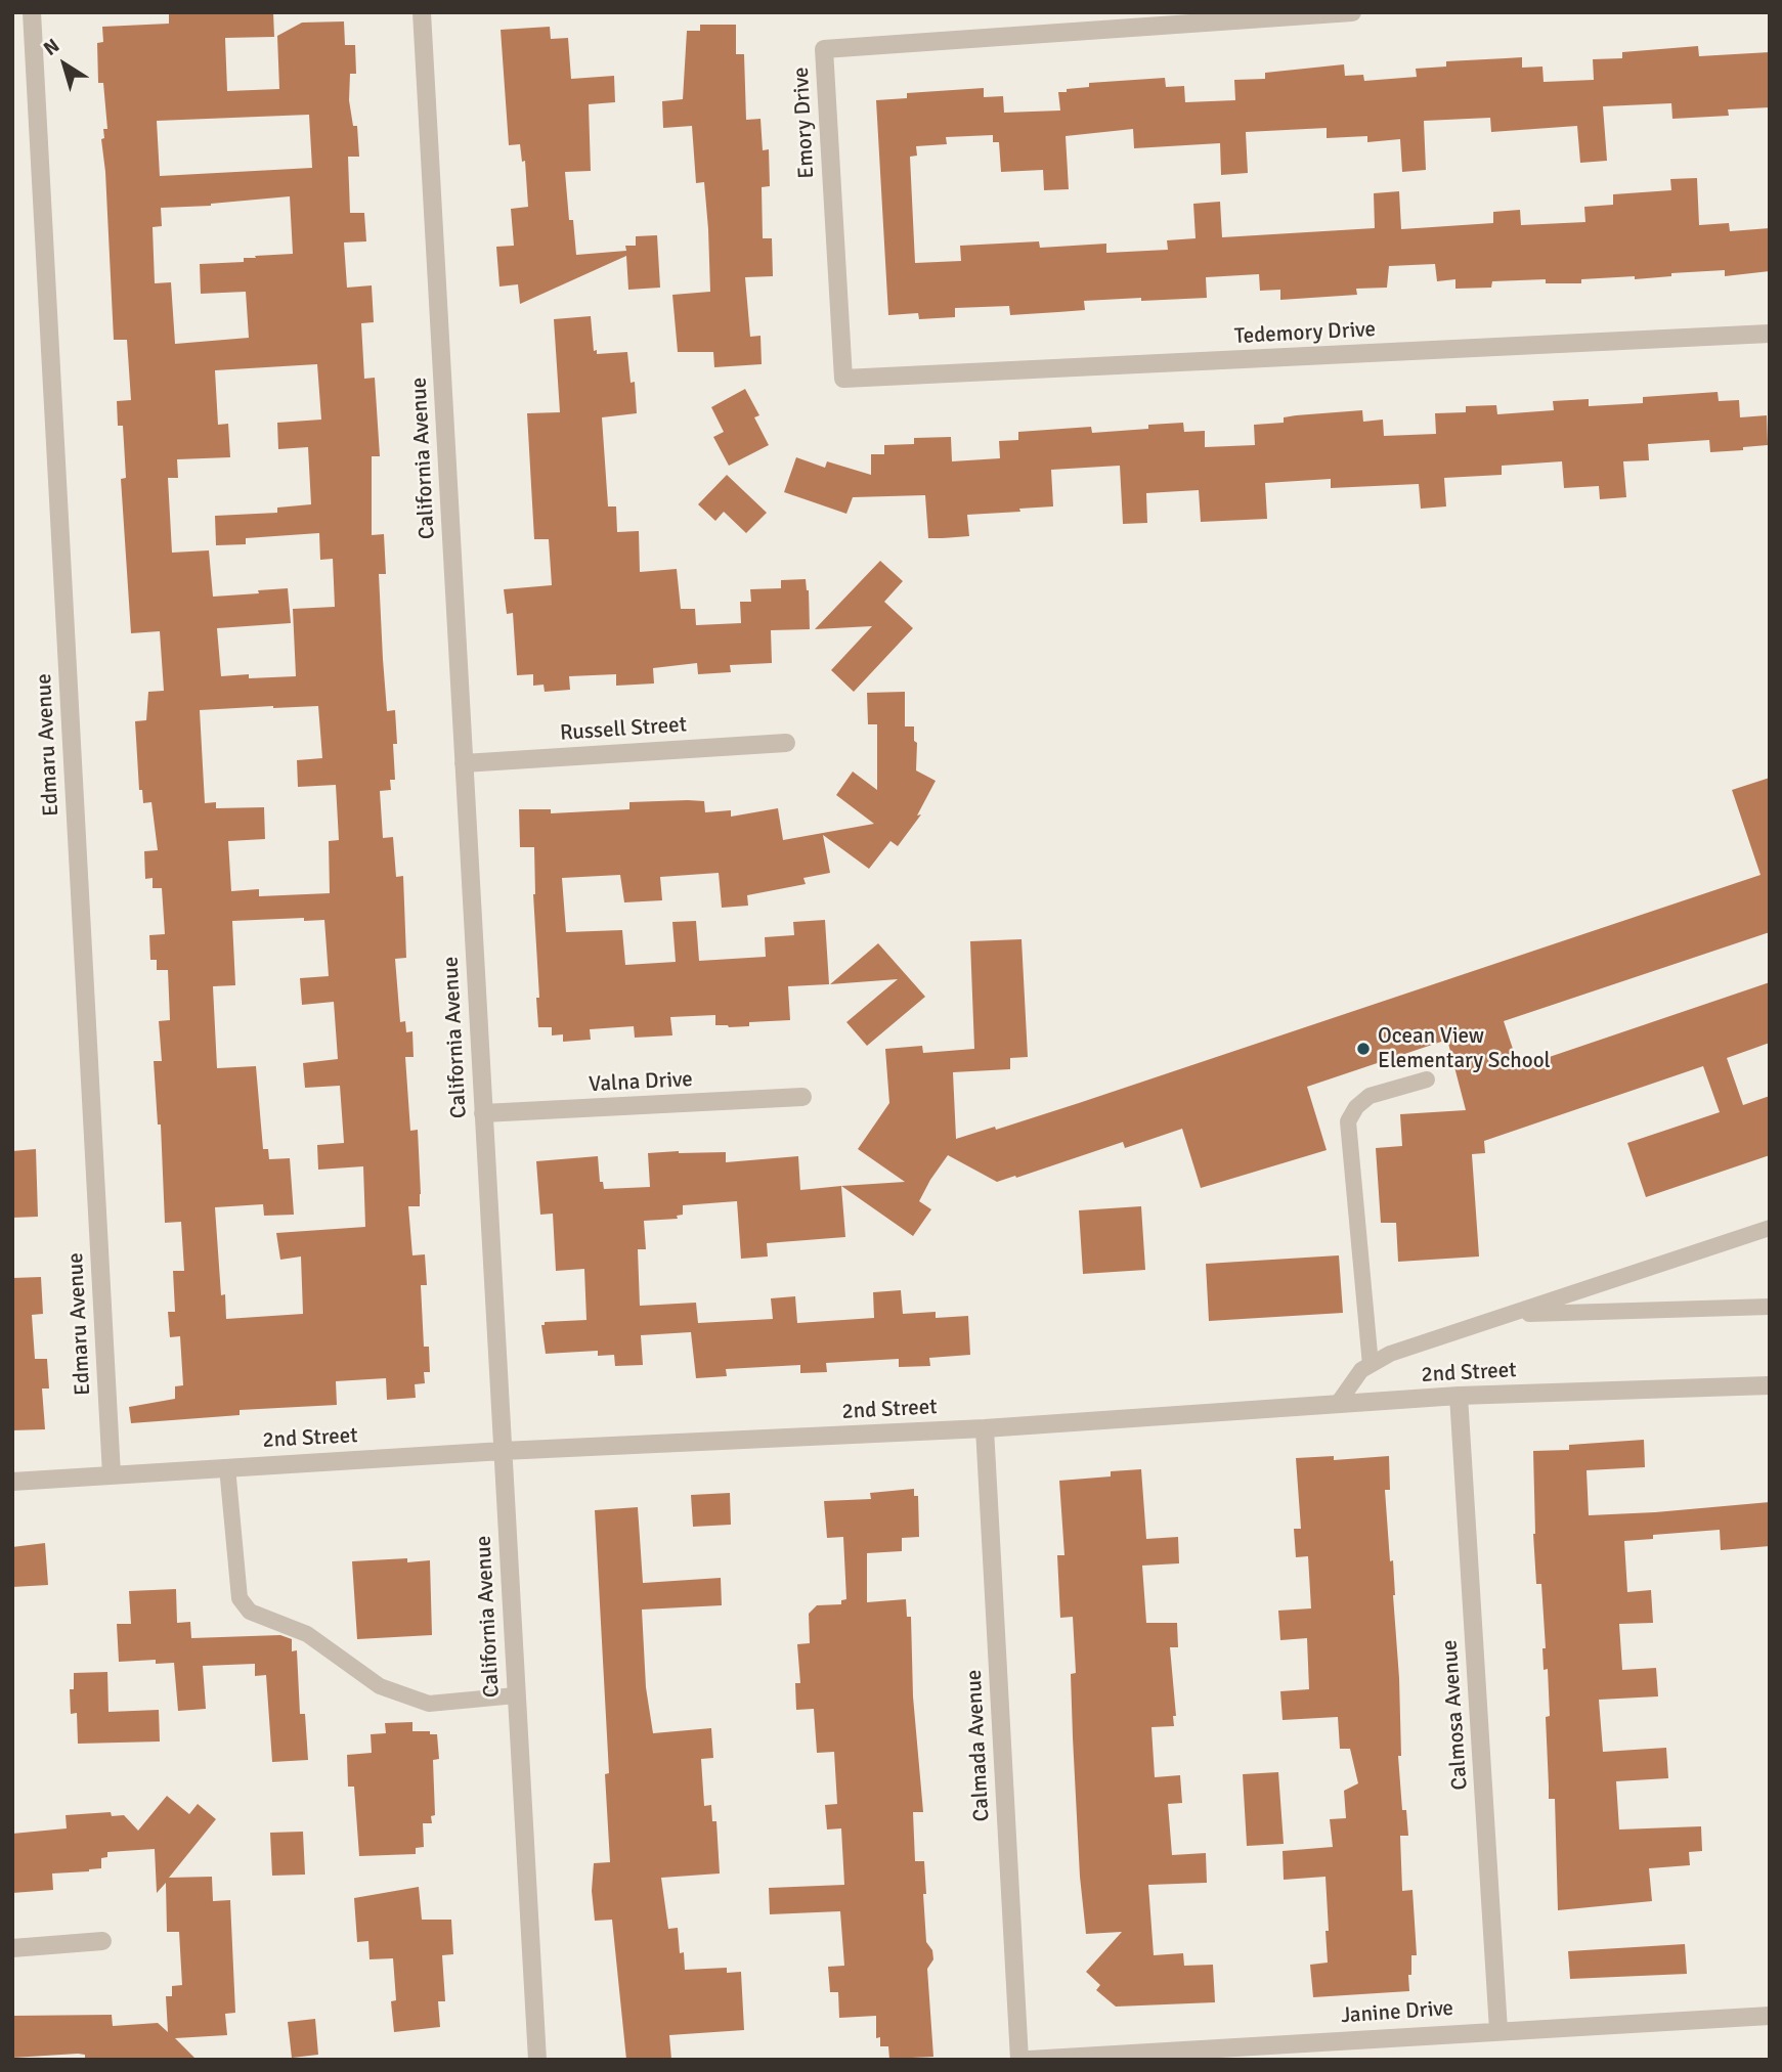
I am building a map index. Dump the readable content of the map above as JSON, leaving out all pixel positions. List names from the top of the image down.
{
  "streets": {
    "street": [
      "Emory Drive",
      "Tedemory Drive",
      "California Avenue",
      "Russell Street",
      "Edmaru Avenue",
      "Valna Drive",
      "2nd Street",
      "Calmosa Avenue",
      "Calmada Avenue",
      "Janine Drive"
    ]
  },
  "crossings": [
    ["Emory Drive", "Tedemory Drive"],
    ["California Avenue", "Russell Street"],
    ["California Avenue", "Valna Drive"],
    ["California Avenue", "2nd Street"],
    ["Edmaru Avenue", "2nd Street"],
    ["2nd Street", "Calmosa Avenue"],
    ["2nd Street", "Calmada Avenue"],
    ["Calmosa Avenue", "Janine Drive"]
  ],
  "places": ["Ocean View Elementary School"],
  "north": "top left"
}
